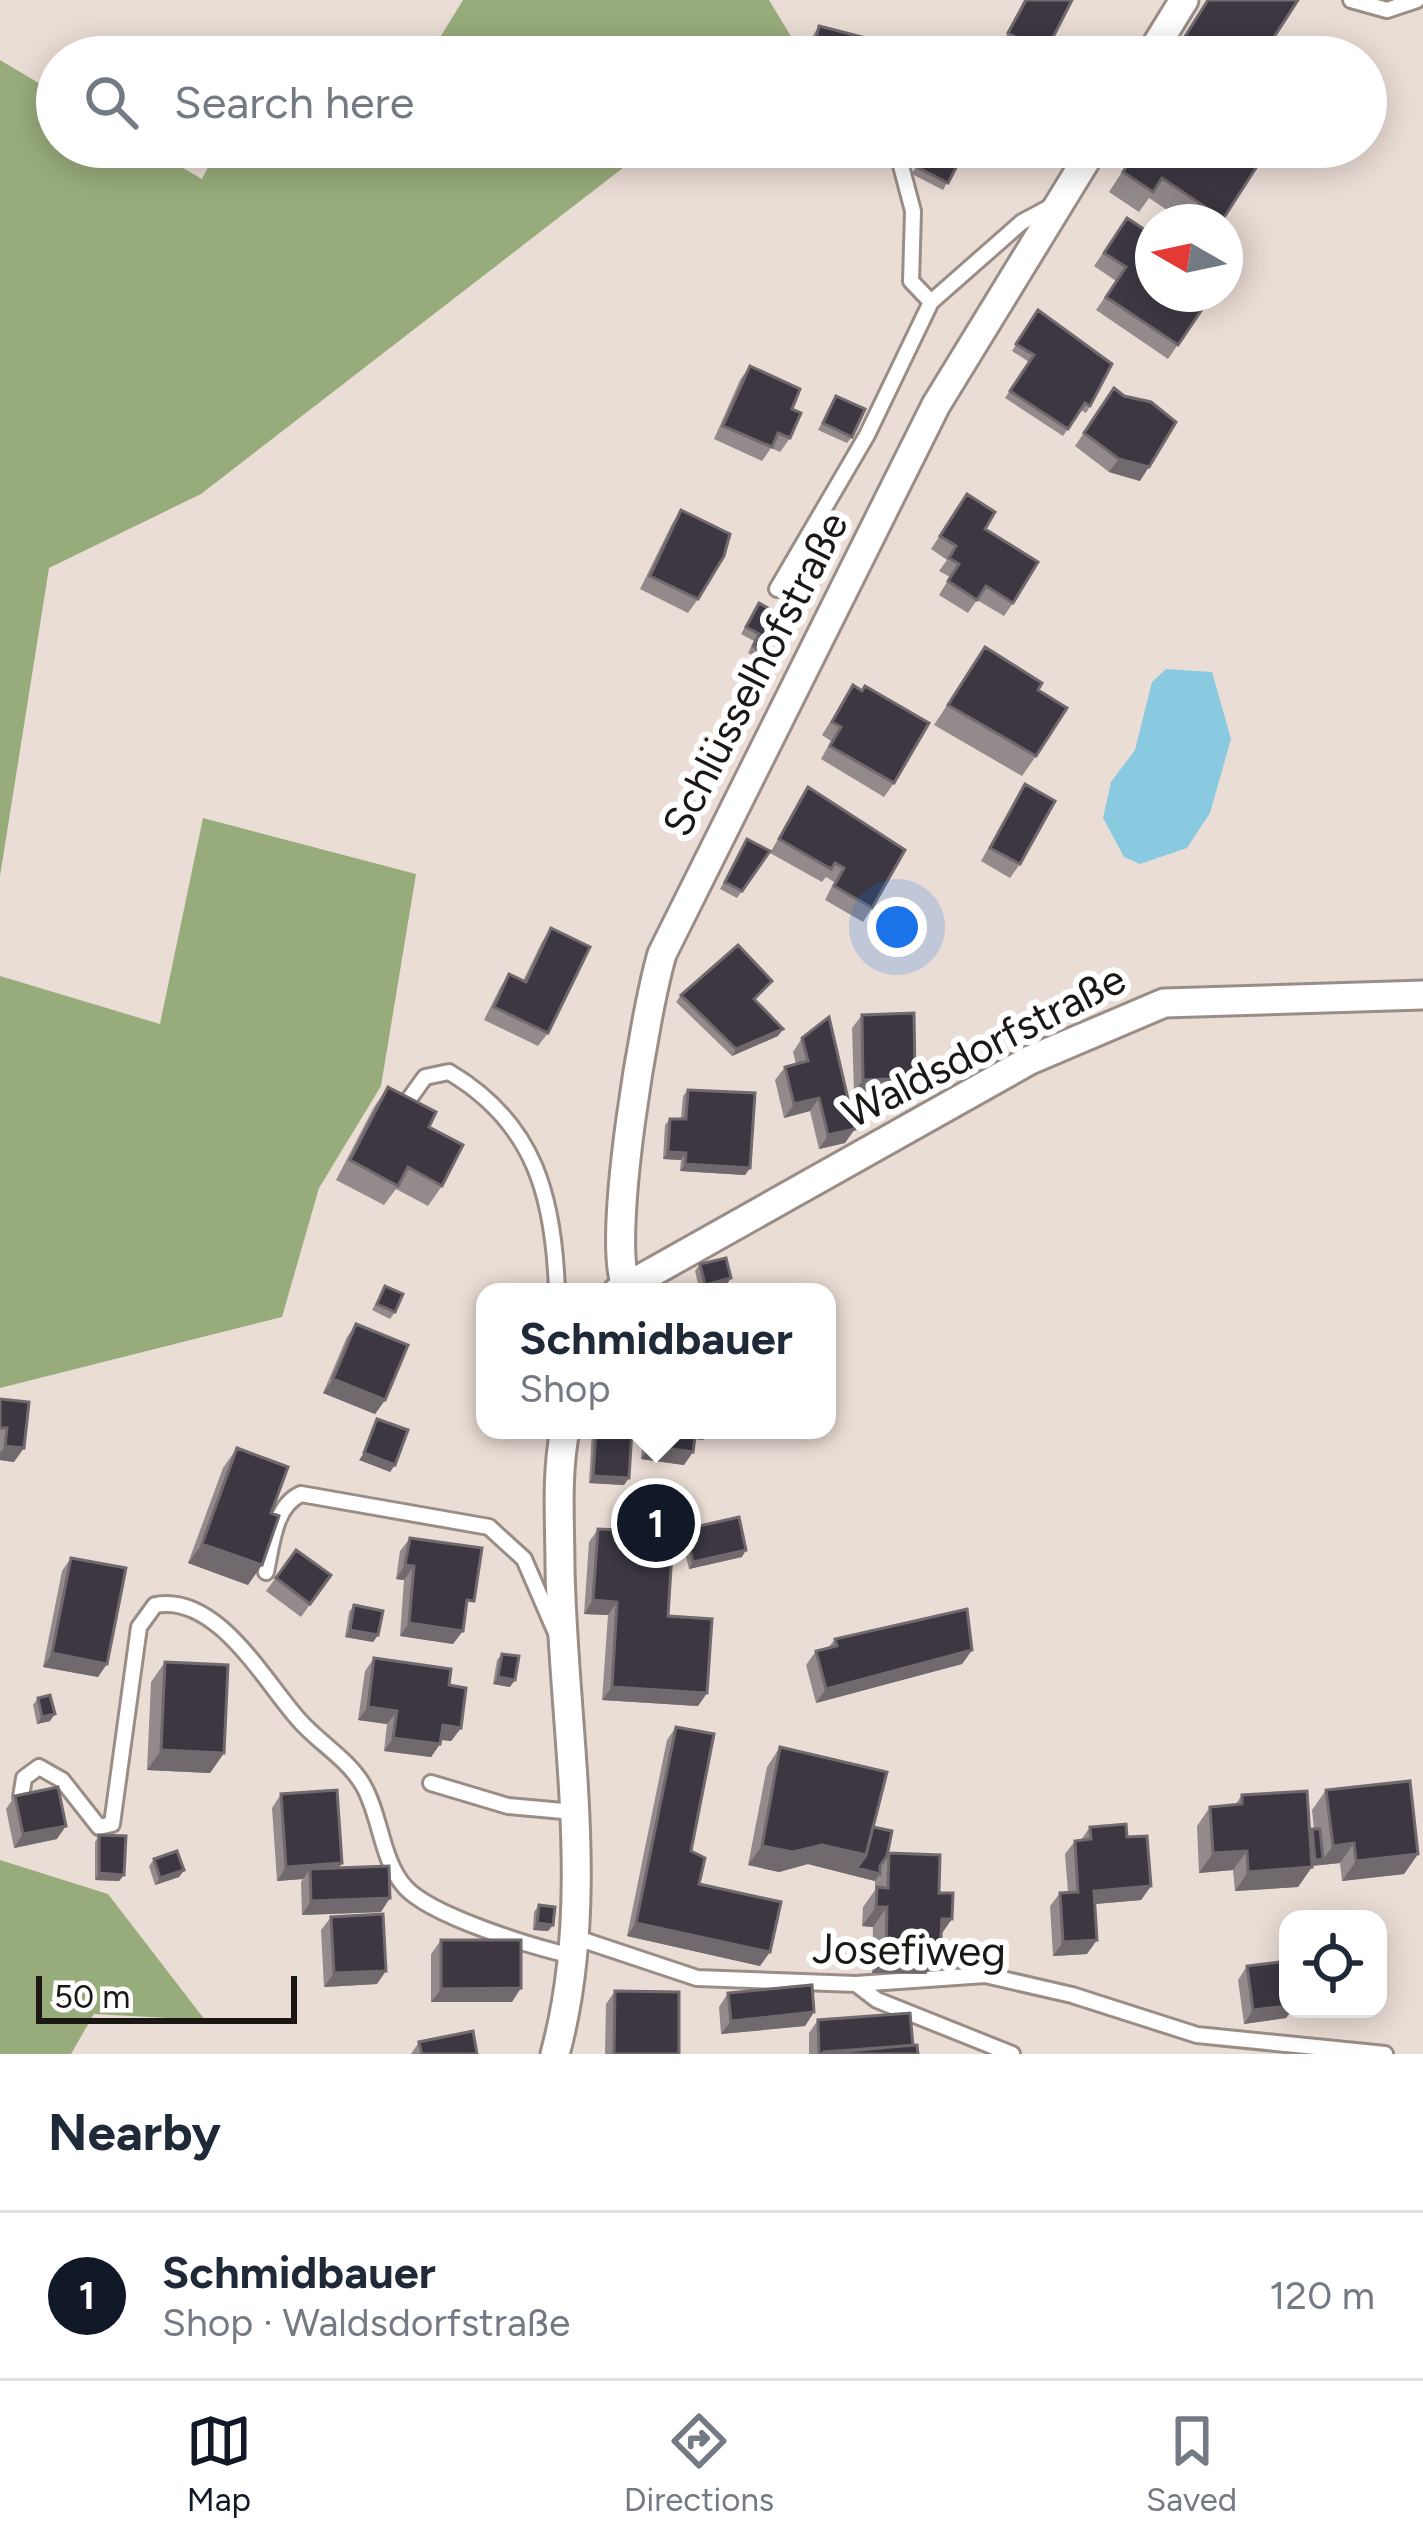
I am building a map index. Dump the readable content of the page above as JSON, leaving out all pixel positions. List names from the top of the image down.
{
  "streets": {
    "street": ["Schlüsselhofstraße", "Waldsdorfstraße"],
    "lane": ["Josefiweg"]
  },
  "scale_bar": "50 m",
  "north": "left",
  "page": {
    "search": "Search here",
    "popup": ["Schmidbauer", "Shop"],
    "pins": "1",
    "scale": "50 m",
    "heading": "Nearby",
    "list": [
      {
        "mark": "1",
        "name": "Schmidbauer",
        "note": "Shop · Waldsdorfstraße",
        "value": "120 m"
      }
    ],
    "nav": ["Map", "Directions", "Saved"]
  }
}
